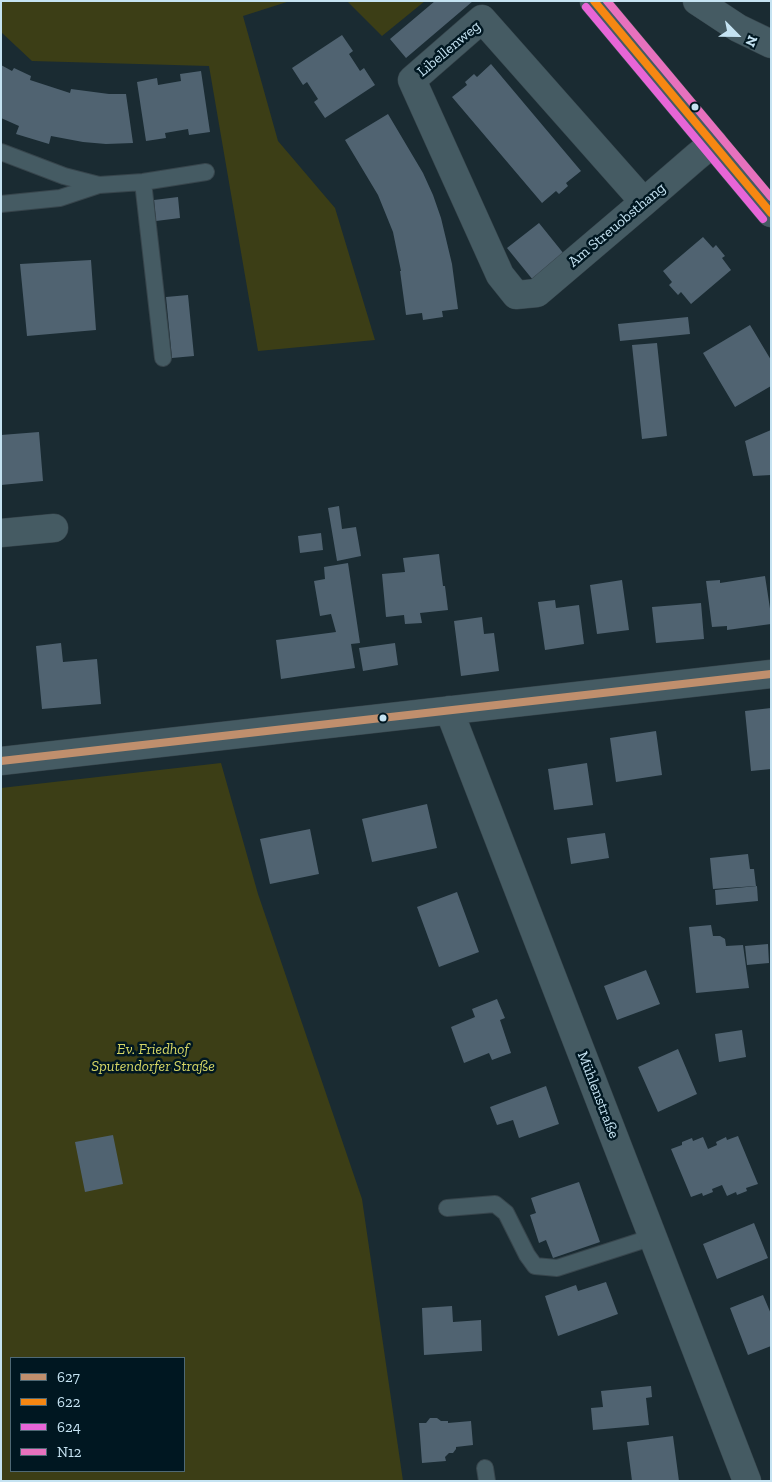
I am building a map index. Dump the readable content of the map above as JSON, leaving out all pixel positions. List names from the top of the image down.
{
  "streets": {
    "street": ["Libellenweg", "Am Streuobsthang", "Mühlenstraße"]
  },
  "crossings": [
    ["Libellenweg", "Am Streuobsthang"]
  ],
  "parks": ["Ev. Friedhof Sputendorfer Straße"],
  "lines": [
    "transit line 622",
    "transit line N12",
    "transit line 624",
    "transit line 627"
  ],
  "legend": [
    "627",
    "622",
    "624",
    "N12"
  ],
  "north": "bottom right"
}
